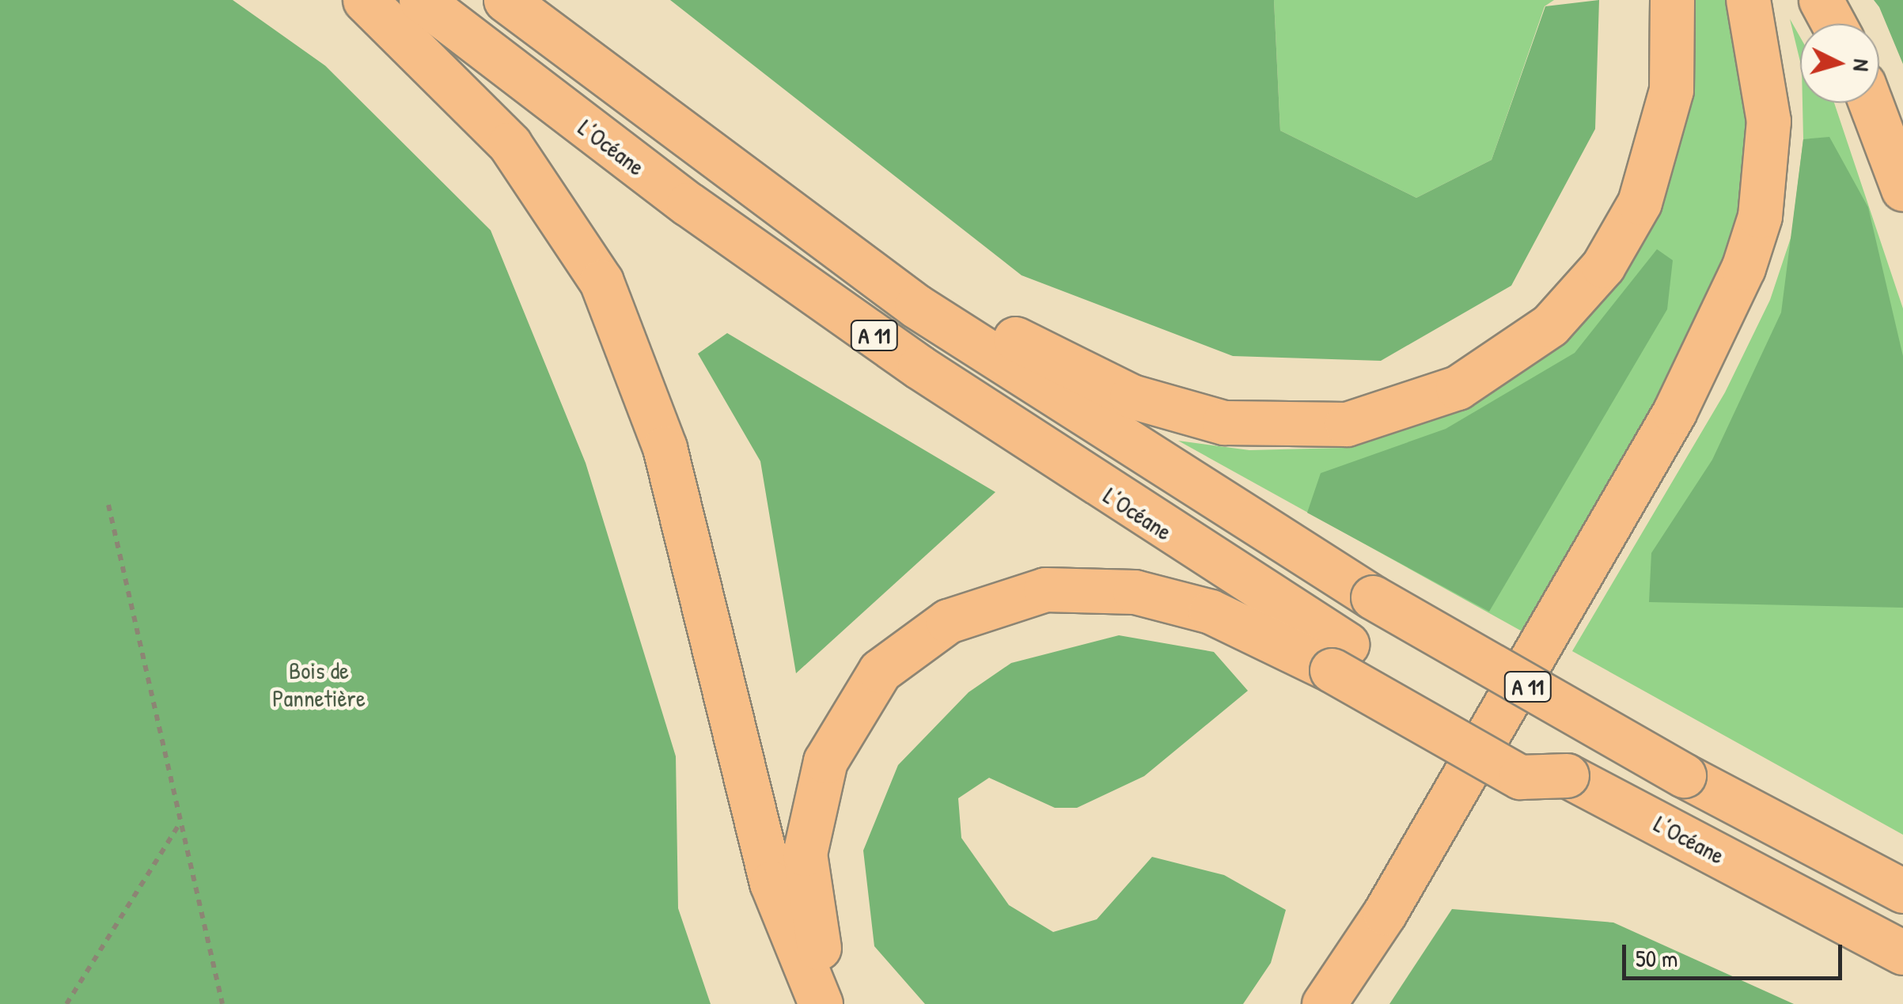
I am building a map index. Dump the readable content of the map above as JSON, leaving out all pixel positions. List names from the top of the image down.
{
  "streets": {
    "highway": ["L’Océane", "A 11"]
  },
  "parks": ["Bois de Pannetière"],
  "scale_bar": "50 m",
  "north": "right"
}
